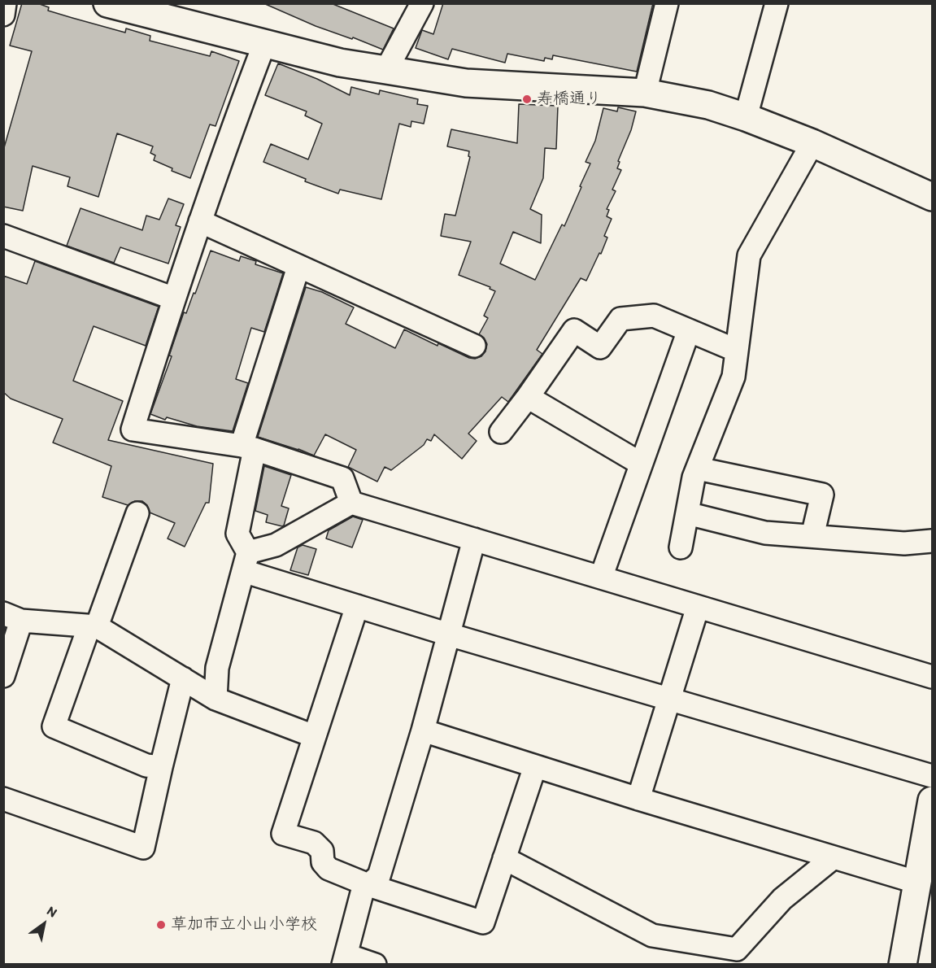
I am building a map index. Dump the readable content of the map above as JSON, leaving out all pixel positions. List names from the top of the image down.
{
  "places": ["寿橋通り", "草加市立小山小学校"],
  "north": "top right"
}
